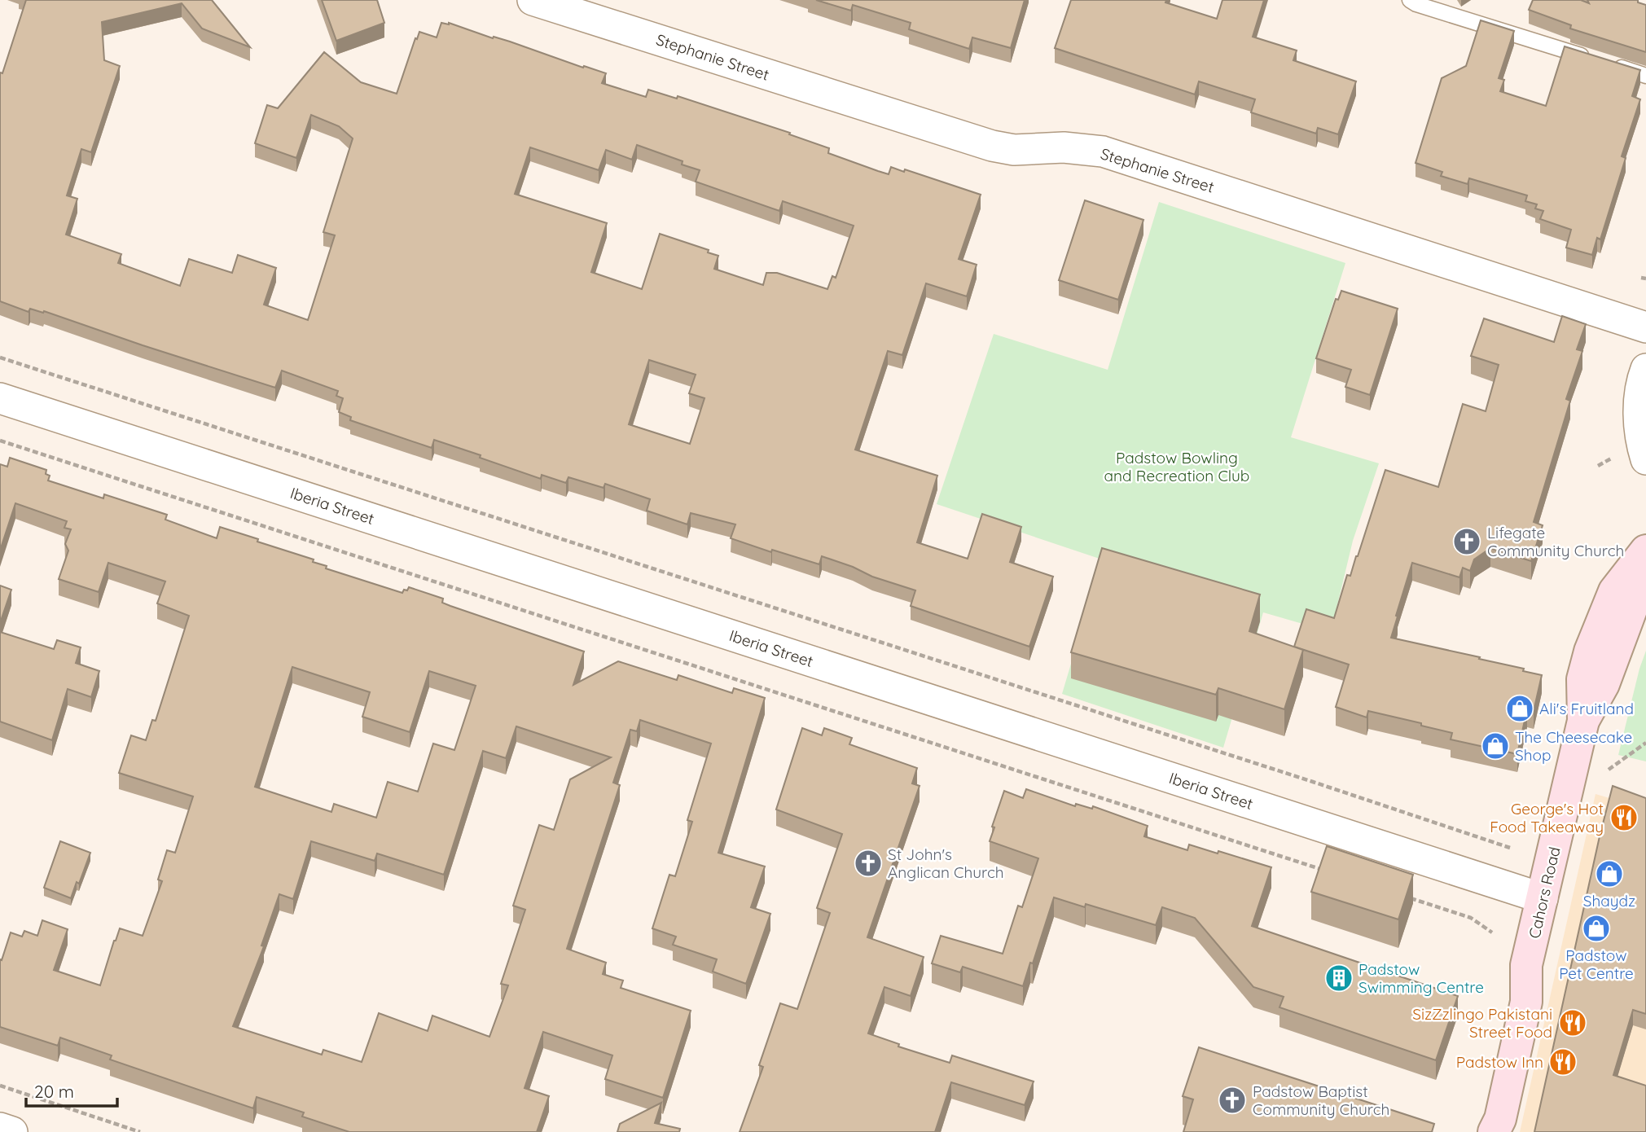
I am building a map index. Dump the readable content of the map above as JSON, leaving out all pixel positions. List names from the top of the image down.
{
  "streets": {
    "main road": ["Cahors Road"],
    "street": ["Stephanie Street", "Iberia Street"]
  },
  "crossings": [
    ["Iberia Street", "Cahors Road"]
  ],
  "parks": ["Padstow Bowling and Recreation Club"],
  "places": {
    "church": ["Lifegate Community Church", "St John's Anglican Church", "Padstow Baptist Community Church"],
    "shop": [
      "Ali's Fruitland",
      "The Cheesecake Shop",
      "Shaydz",
      "Padstow Pet Centre"
    ],
    "restaurant": ["George's Hot Food Takeaway", "SizZzlingo Pakistani Street Food", "Padstow Inn"],
    "building": ["Padstow Swimming Centre"]
  },
  "scale_bar": "20 m"
}
